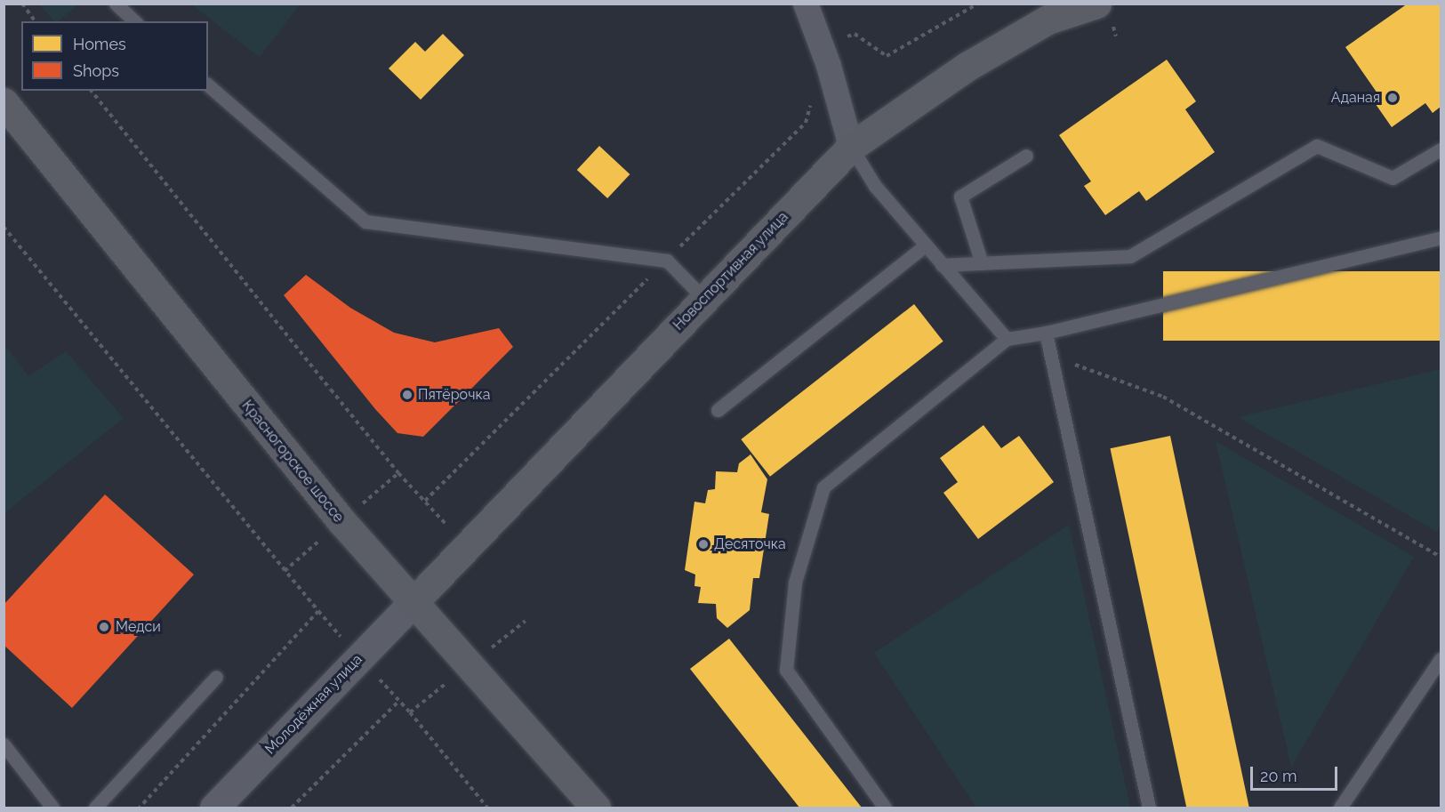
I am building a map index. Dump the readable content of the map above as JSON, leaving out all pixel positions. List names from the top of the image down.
{
  "streets": {
    "main road": ["Новоспортивная улица", "Красногорское шоссе"],
    "street": ["Молодёжная улица"]
  },
  "crossings": [
    ["Новоспортивная улица", "Красногорское шоссе"],
    ["Новоспортивная улица", "Молодёжная улица"],
    ["Красногорское шоссе", "Молодёжная улица"]
  ],
  "places": [
    "Аданая",
    "Пятёрочка",
    "Десяточка",
    "Медси"
  ],
  "legend": ["Homes", "Shops"],
  "scale_bar": "20 m"
}
